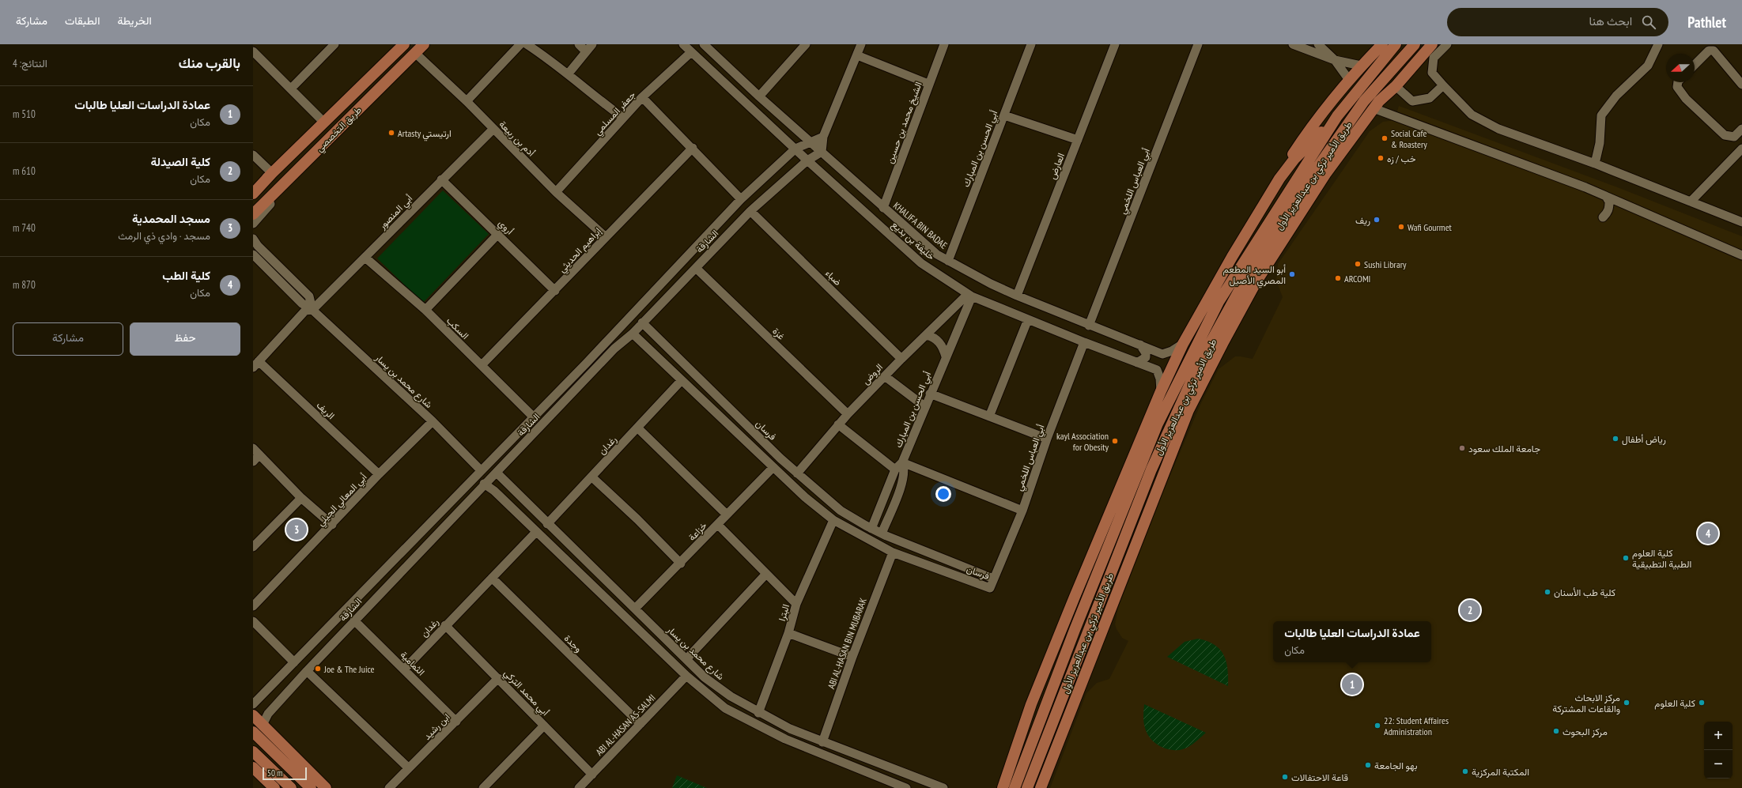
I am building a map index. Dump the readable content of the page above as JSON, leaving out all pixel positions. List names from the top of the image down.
{
  "streets": {
    "main road": ["طريق التخصصي", "طريق الأمير تركي بن عبدالعزيز الأول"],
    "street": [
      "جعفر المسلمي",
      "الشيخ محمد بن حسين",
      "أدم بن ربيعة",
      "أبي الحسن بن المبارك",
      "العارض",
      "أبي العباس اللخمي",
      "أبي المنصور",
      "KHALIFA BIN BADAE",
      "أروي",
      "خليفة بن بديع",
      "الشارقة",
      "إبراهيم الحديثي",
      "ضباء",
      "السكب",
      "غزة",
      "الروض",
      "شارع محمد بن يسار",
      "الريف",
      "فرسان",
      "رغدان",
      "أبي المعالي الجيلي",
      "خزاعة",
      "البترا",
      "وجدة",
      "ABI AL-HASAN BIN MUBARAK",
      "الثمامية",
      "أبي محمد التركي",
      "ABI AL-HASAN AS-SALMI",
      "ابن رشيد"
    ]
  },
  "crossings": [
    ["جعفر المسلمي", "أدم بن ربيعة"],
    ["جعفر المسلمي", "خليفة بن بديع"],
    ["الشيخ محمد بن حسين", "KHALIFA BIN BADAE"],
    ["طريق التخصصي", "أدم بن ربيعة"],
    ["أدم بن ربيعة", "أبي المنصور"],
    ["أدم بن ربيعة", "إبراهيم الحديثي"],
    ["أبي الحسن بن المبارك", "KHALIFA BIN BADAE"],
    ["أبي الحسن بن المبارك", "خليفة بن بديع"],
    ["أبي الحسن بن المبارك", "الروض"],
    ["أبي الحسن بن المبارك", "فرسان"],
    ["العارض", "KHALIFA BIN BADAE"],
    ["أبي العباس اللخمي", "KHALIFA BIN BADAE"],
    ["أبي العباس اللخمي", "خليفة بن بديع"],
    ["أبي العباس اللخمي", "فرسان"],
    ["أبي المنصور", "أروي"],
    ["أبي المنصور", "السكب"],
    ["أبي المنصور", "شارع محمد بن يسار"],
    ["أبي المنصور", "الريف"],
    ["KHALIFA BIN BADAE", "الشارقة"],
    ["أروي", "إبراهيم الحديثي"],
    ["خليفة بن بديع", "الشارقة"],
    ["خليفة بن بديع", "الروض"],
    ["الشارقة", "ضباء"],
    ["الشارقة", "السكب"],
    ["الشارقة", "غزة"],
    ["الشارقة", "شارع محمد بن يسار"],
    ["الشارقة", "فرسان"],
    ["الشارقة", "الثمامية"],
    ["إبراهيم الحديثي", "السكب"],
    ["ضباء", "الروض"],
    ["غزة", "الروض"],
    ["الروض", "فرسان"],
    ["شارع محمد بن يسار", "رغدان"],
    ["شارع محمد بن يسار", "أبي المعالي الجيلي"],
    ["شارع محمد بن يسار", "خزاعة"],
    ["شارع محمد بن يسار", "البترا"],
    ["شارع محمد بن يسار", "ABI AL-HASAN BIN MUBARAK"],
    ["الريف", "أبي المعالي الجيلي"],
    ["فرسان", "رغدان"],
    ["فرسان", "خزاعة"],
    ["فرسان", "البترا"],
    ["فرسان", "ABI AL-HASAN BIN MUBARAK"],
    ["رغدان", "وجدة"],
    ["رغدان", "الثمامية"],
    ["رغدان", "أبي محمد التركي"],
    ["وجدة", "ABI AL-HASAN AS-SALMI"],
    ["الثمامية", "ابن رشيد"],
    ["أبي محمد التركي", "ABI AL-HASAN AS-SALMI"],
    ["أبي محمد التركي", "ابن رشيد"]
  ],
  "places": [
    "Artasty ارتيستي",
    "Social Cafe & Roastery",
    "خب / زه",
    "ريف",
    "Wafi Gourmet",
    "Sushi Library",
    "أبو السيد المطعم المصري اﻷصيل",
    "ARCOMI",
    "رياض أطفال",
    "kayl Association for Obesity",
    "جامعة الملك سعود",
    "كلية العلوم الطبية التطبيقية",
    "كلية طب الأسنان",
    "Joe & The Juice",
    "مركز الابحاث والقاعات المشتركة",
    "كلية العلوم",
    "22: Student Affaires Administration",
    "مركز البحوث",
    "بهو الجامعة",
    "المكتبة المركزية",
    "قاعة الاحتفالات"
  ],
  "scale_bar": "50 m",
  "north": "left",
  "page": {
    "header": "Pathlet",
    "search": "ابحث هنا",
    "nav": ["الخريطة", "الطبقات", "مشاركة"],
    "heading": ["بالقرب منك", "النتائج: 4"],
    "list": [
      {
        "mark": "1",
        "name": "عمادة الدراسات العليا طالبات",
        "note": "مكان",
        "value": "510 m"
      },
      {
        "mark": "2",
        "name": "كلية الصيدلة",
        "note": "مكان",
        "value": "610 m"
      },
      {
        "mark": "3",
        "name": "مسجد المحمدية",
        "note": "مسجد · وادي ذي الرمث",
        "value": "740 m"
      },
      {
        "mark": "4",
        "name": "كلية الطب",
        "note": "مكان",
        "value": "870 m"
      }
    ],
    "buttons": ["حفظ", "مشاركة"],
    "pins": [
      "3",
      "4",
      "2",
      "1"
    ],
    "popup": ["عمادة الدراسات العليا طالبات", "مكان"],
    "map_buttons": ["+", "−"],
    "scale": "50 m"
  }
}
